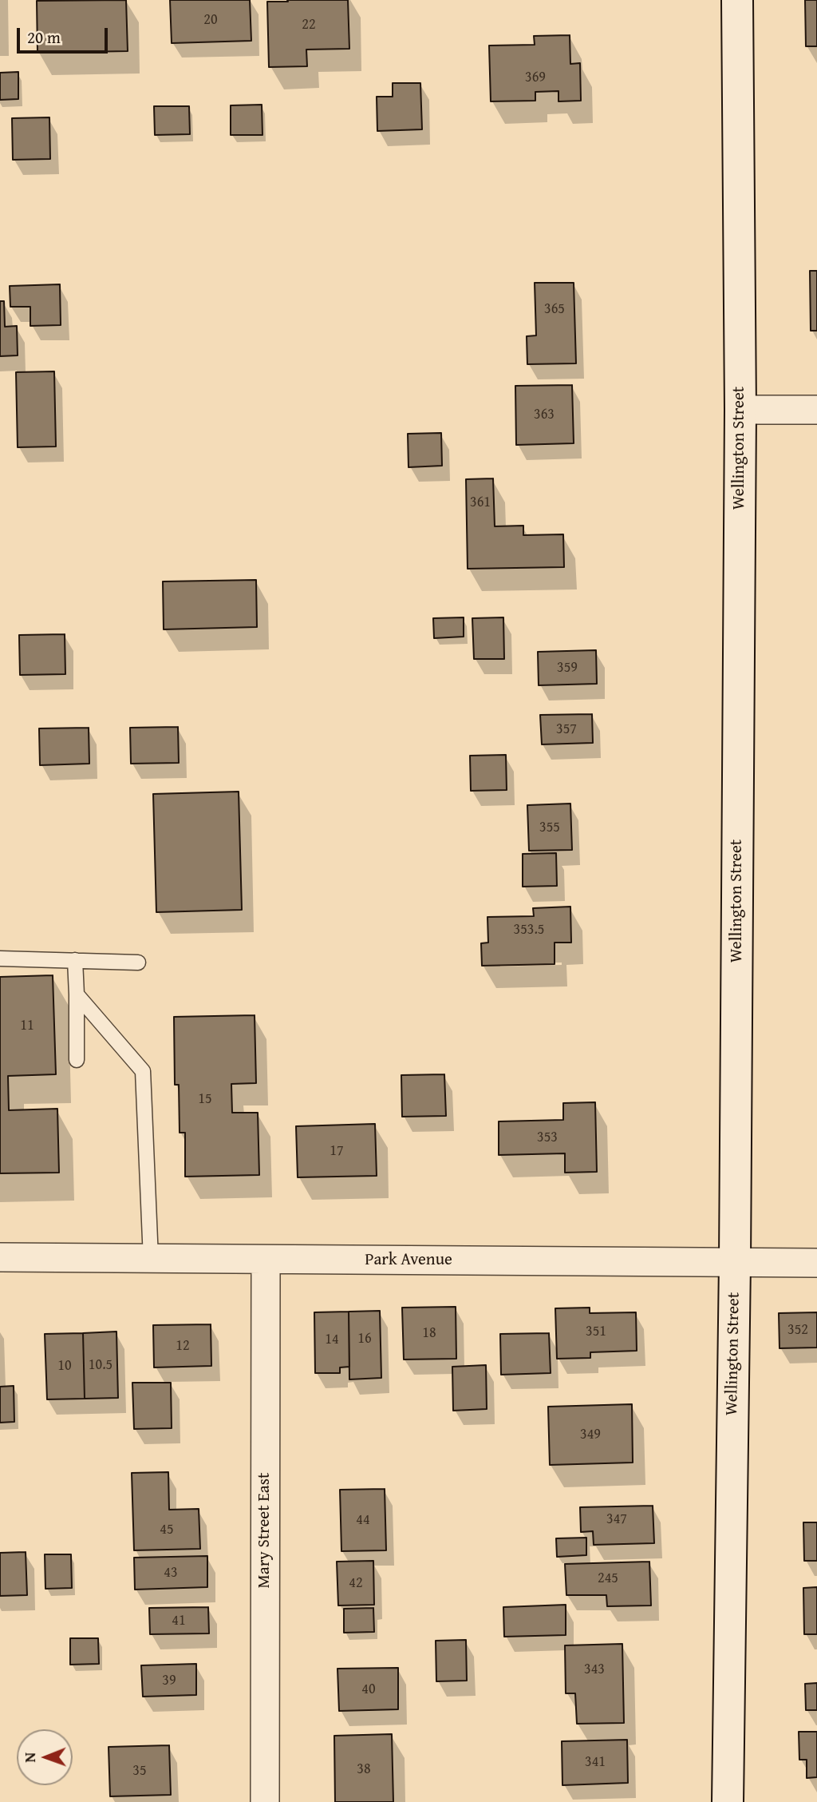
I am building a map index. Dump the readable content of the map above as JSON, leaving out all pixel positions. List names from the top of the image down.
{
  "streets": {
    "street": ["Wellington Street", "Park Avenue", "Mary Street East"]
  },
  "crossings": [
    ["Wellington Street", "Park Avenue"],
    ["Park Avenue", "Mary Street East"]
  ],
  "house_numbers": [
    "20",
    "22",
    "369",
    "365",
    "363",
    "361",
    "359",
    "357",
    "355",
    "353.5",
    "11",
    "15",
    "353",
    "17",
    "352",
    "351",
    "18",
    "16",
    "14",
    "12",
    "10.5",
    "10",
    "349",
    "347",
    "44",
    "45",
    "43",
    "245",
    "42",
    "41",
    "343",
    "39",
    "40",
    "341",
    "38",
    "35"
  ],
  "scale_bar": "20 m",
  "north": "left"
}
